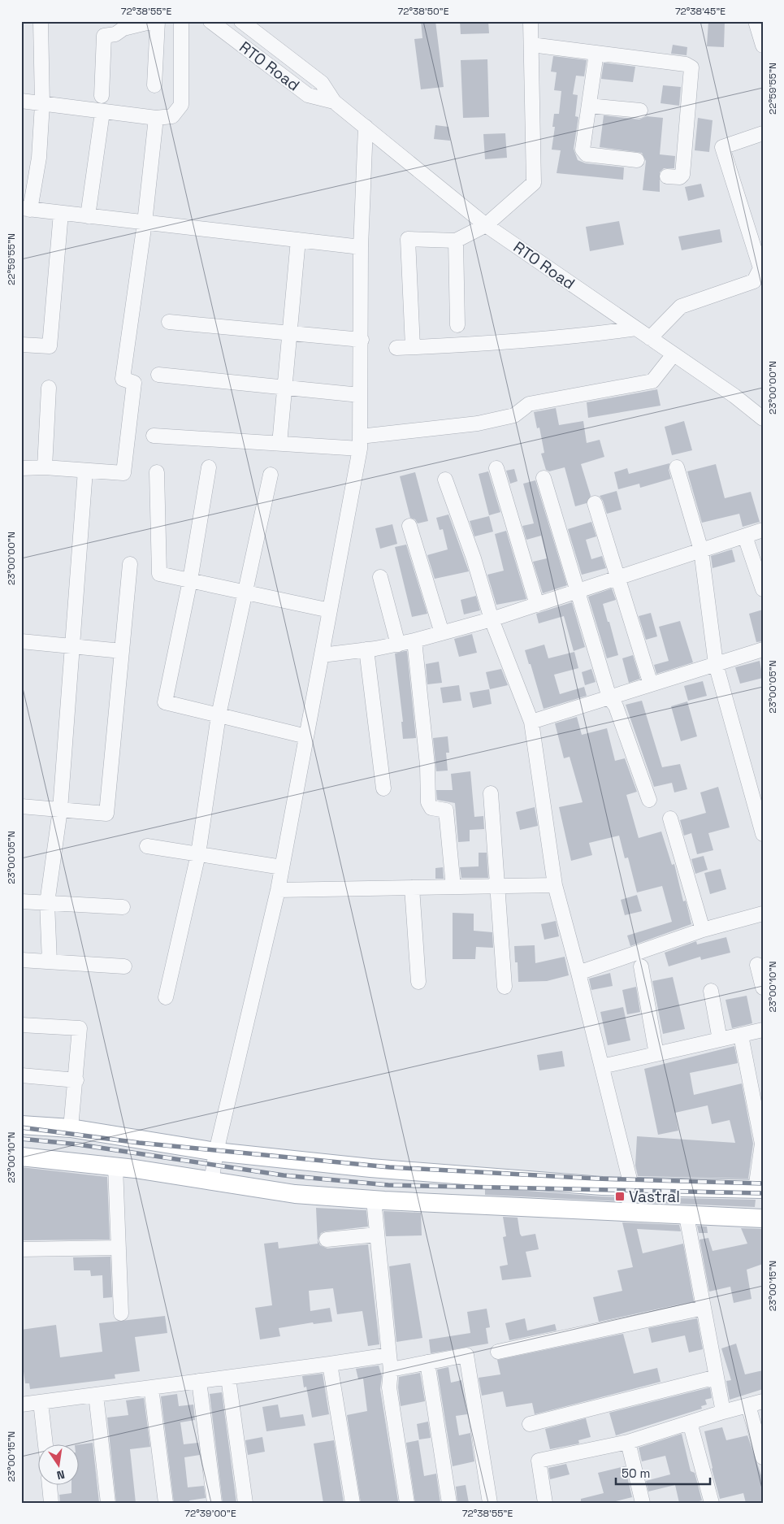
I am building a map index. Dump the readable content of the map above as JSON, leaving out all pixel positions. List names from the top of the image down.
{
  "streets": {
    "street": ["RTO Road"]
  },
  "places": {
    "transit": ["Vastral"]
  },
  "scale_bar": "50 m",
  "north": "bottom",
  "coordinates": [
    "72°38'55\"E",
    "72°38'50\"E",
    "72°38'45\"E",
    "22°59'55\"N",
    "23°00'00\"N",
    "23°00'05\"N",
    "23°00'10\"N",
    "23°00'15\"N",
    "72°39'00\"E"
  ]
}
